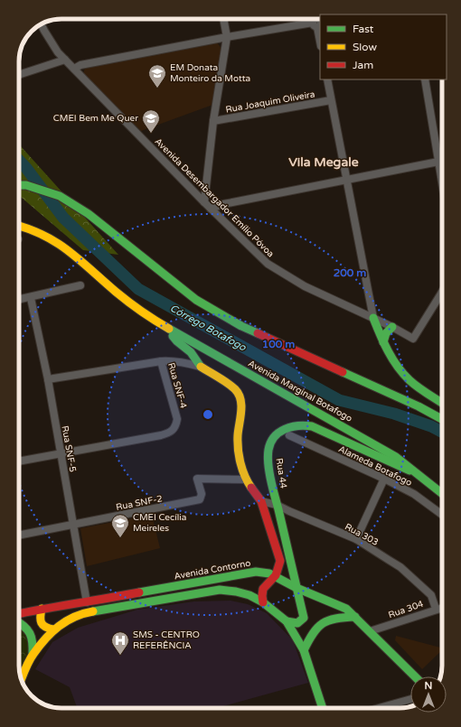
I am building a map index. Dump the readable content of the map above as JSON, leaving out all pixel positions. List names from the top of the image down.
{
  "streets": {
    "main road": ["Avenida Marginal Botafogo", "Rua 44", "Avenida Contorno"],
    "street": [
      "Rua Joaquim Oliveira",
      "Avenida Desembargador Emílio Póvoa",
      "Rua SNF-4",
      "Rua SNF-5",
      "Alameda Botafogo",
      "Rua SNF-2",
      "Rua 303",
      "Rua 304"
    ]
  },
  "crossings": [
    ["Rua SNF-4", "Rua SNF-5"],
    ["Avenida Marginal Botafogo", "Rua 44"],
    ["Rua SNF-5", "Rua SNF-2"],
    ["Rua SNF-5", "Avenida Contorno"],
    ["Rua 44", "Rua 303"],
    ["Rua 44", "Avenida Contorno"],
    ["Rua 303", "Rua 304"],
    ["Avenida Contorno", "Rua 304"]
  ],
  "districts": ["Vila Megale"],
  "water": ["Córrego Botafogo"],
  "places": {
    "school or university": ["EM Donata Monteiro da Motta", "CMEI Bem Me Quer", "CMEI Cecília Meireles"],
    "hospital": ["SMS - CENTRO REFERÊNCIA"]
  },
  "legend": ["Fast", "Slow", "Jam"],
  "north": "top",
  "rings": ["200 m", "100 m"]
}
